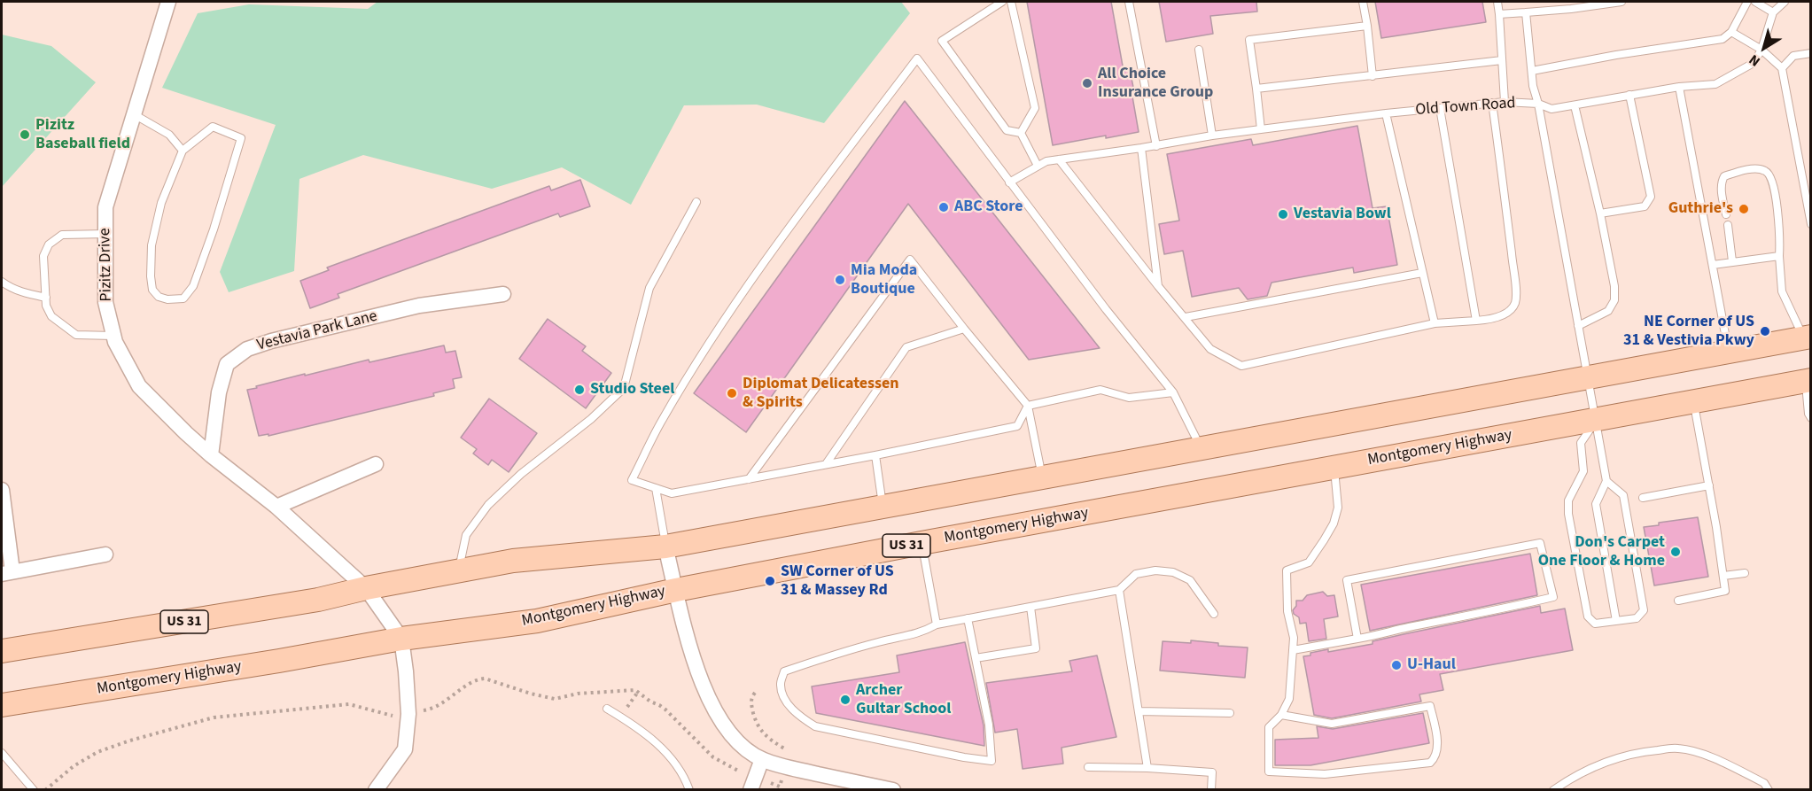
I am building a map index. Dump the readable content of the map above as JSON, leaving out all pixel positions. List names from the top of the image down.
{
  "streets": {
    "main road": ["Montgomery Highway", "US 31"],
    "street": ["Pizitz Drive", "Vestavia Park Lane"],
    "lane": ["Old Town Road"]
  },
  "crossings": [
    ["Pizitz Drive", "Vestavia Park Lane"],
    ["Pizitz Drive", "Montgomery Highway"],
    ["Pizitz Drive", "US 31"]
  ],
  "places": [
    "All Choice Insurance Group",
    "Pizitz Baseball field",
    "ABC Store",
    "Guthrie's",
    "Vestavia Bowl",
    "Mia Moda Boutique",
    "NE Corner of US 31 & Vestivia Pkwy",
    "Studio Steel",
    "Diplomat Delicatessen & Spirits",
    "Don's Carpet One Floor & Home",
    "SW Corner of US 31 & Massey Rd",
    "U-Haul",
    "Archer Gultar School"
  ],
  "north": "bottom left"
}
